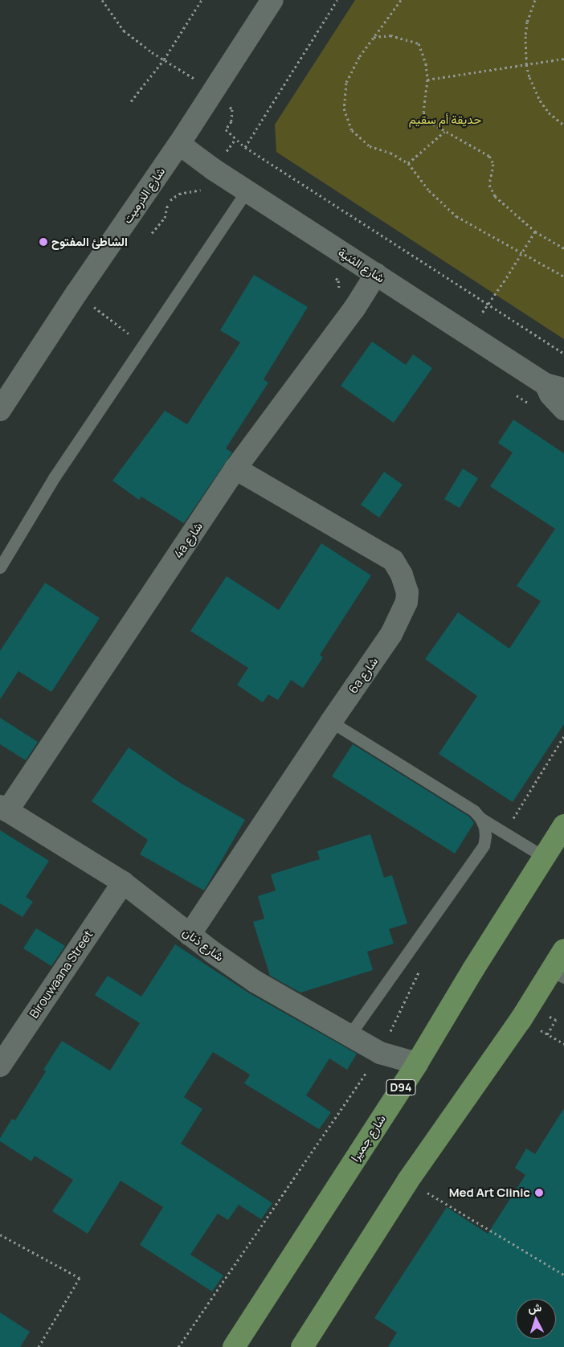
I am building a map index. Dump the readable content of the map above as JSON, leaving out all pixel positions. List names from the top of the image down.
{
  "streets": {
    "main road": ["D94", "شارع جميرا"],
    "street": [
      "شارع الدرميت",
      "شارع الثنية",
      "4a شارع",
      "6a شارع",
      "شارع ذنان",
      "Birouwaana Street"
    ]
  },
  "crossings": [
    ["شارع الدرميت", "شارع الثنية"],
    ["شارع الثنية", "4a شارع"],
    ["4a شارع", "6a شارع"],
    ["4a شارع", "شارع ذنان"],
    ["6a شارع", "شارع ذنان"],
    ["شارع ذنان", "Birouwaana Street"],
    ["شارع ذنان", "شارع جميرا"]
  ],
  "parks": ["حديقة أم سقيم"],
  "places": ["الشاطئ المفتوح", "Med Art Clinic"],
  "north": "top"
}
